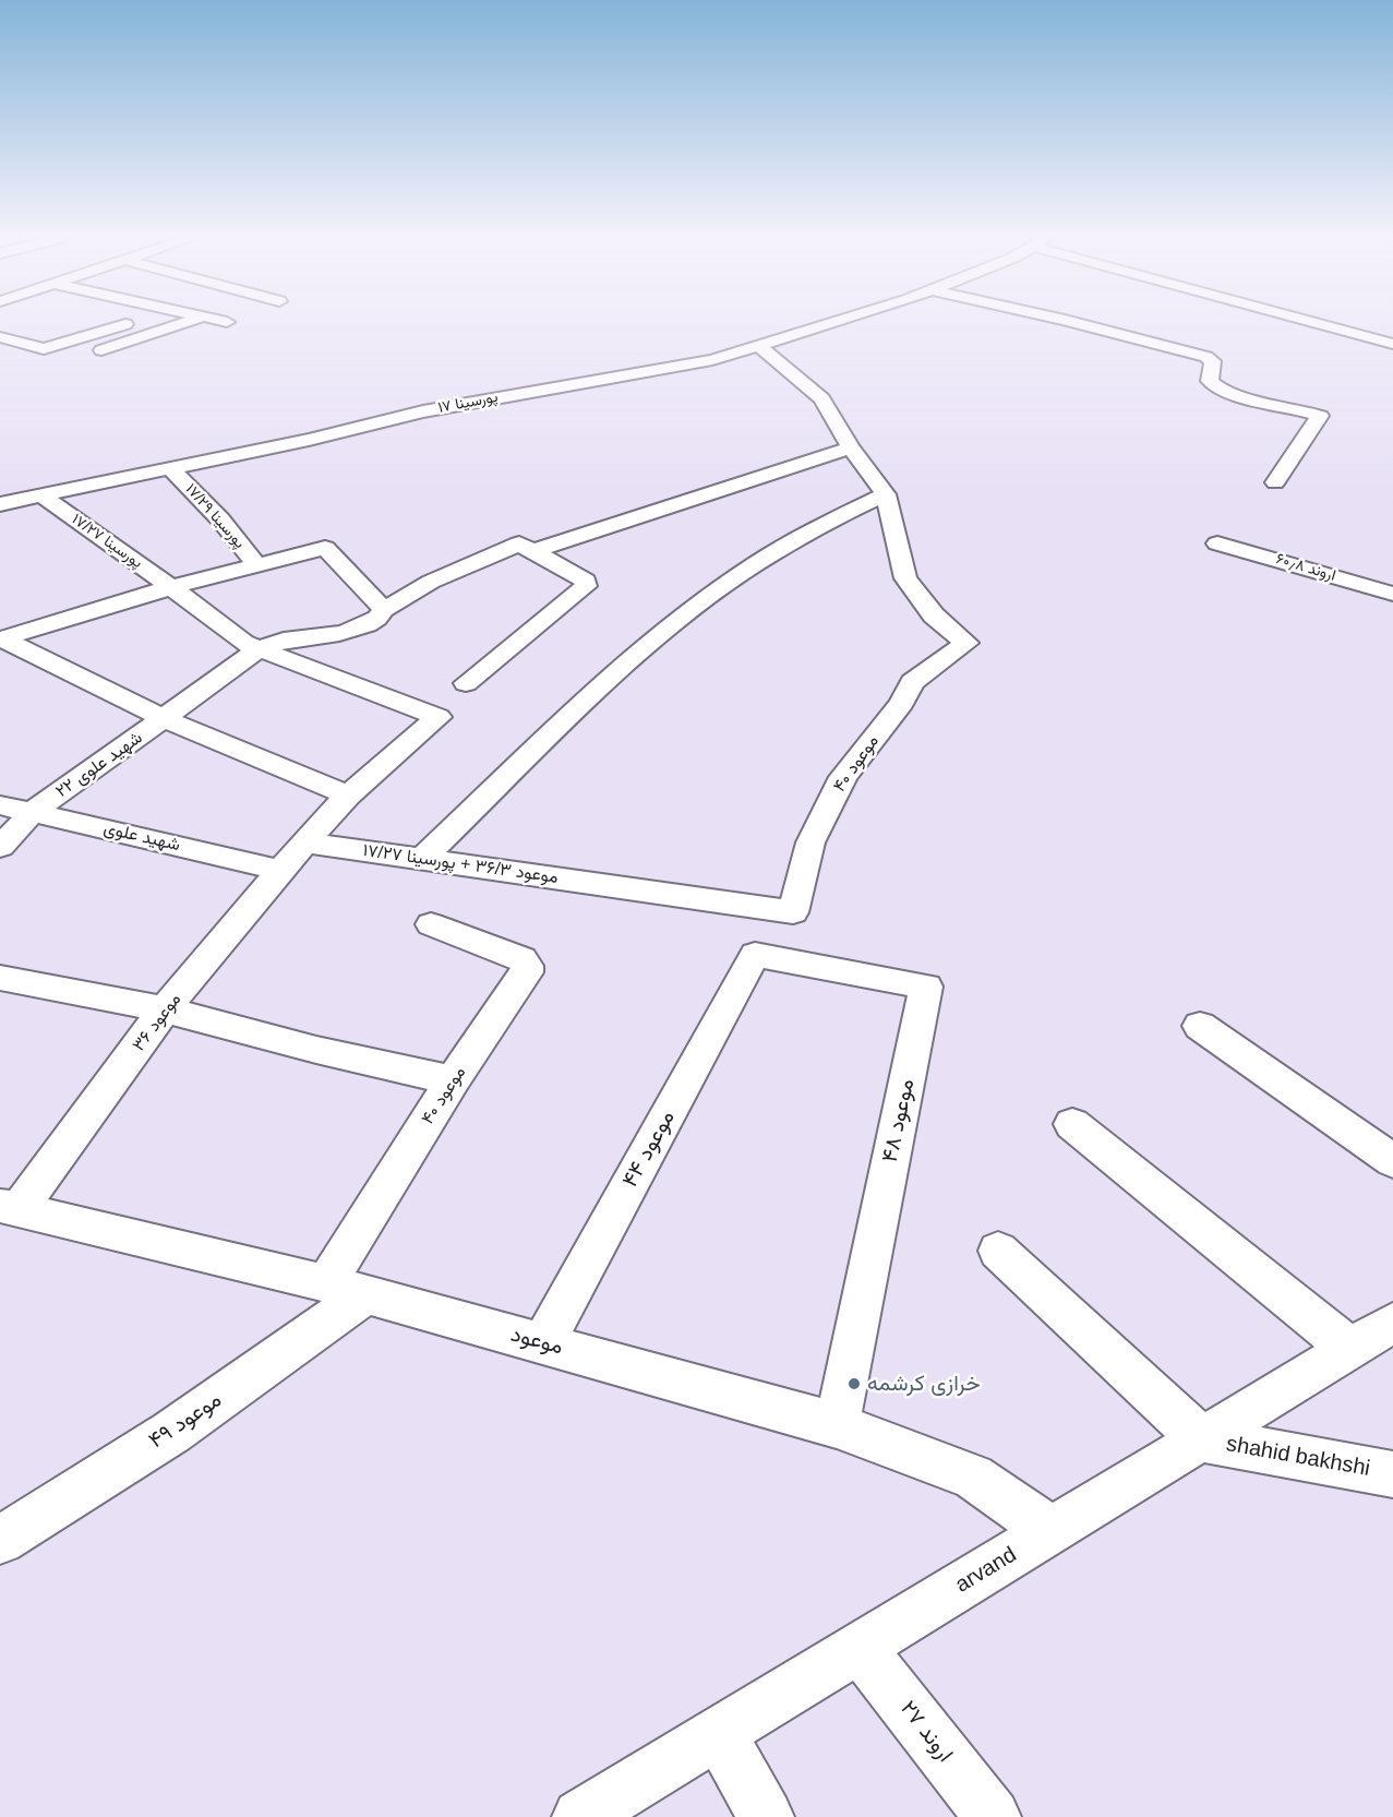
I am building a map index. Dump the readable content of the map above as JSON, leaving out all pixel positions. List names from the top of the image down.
{
  "streets": {
    "street": [
      "پورسینا ۱۷",
      "پورسینا ۱۷/۲۹",
      "پورسینا ۱۷/۲۷",
      "اروند ۶۰٫۸",
      "موعود ۴۰",
      "شهید علوی ۲۲",
      "شهید علوی",
      "موعود ۳۶/۳ + پورسینا ۱۷/۲۷",
      "موعود ۳۶",
      "موعود ۴۸",
      "موعود ۴۴",
      "موعود",
      "موعود ۴۹",
      "shahid bakhshi",
      "arvand",
      "اروند ۲۷"
    ]
  },
  "crossings": [
    ["پورسینا ۱۷", "پورسینا ۱۷/۲۹"],
    ["پورسینا ۱۷", "پورسینا ۱۷/۲۷"],
    ["پورسینا ۱۷/۲۷", "شهید علوی ۲۲"],
    ["پورسینا ۱۷/۲۷", "موعود ۳۶"],
    ["موعود ۴۰", "موعود ۳۶/۳ + پورسینا ۱۷/۲۷"],
    ["موعود ۴۰", "موعود"],
    ["موعود ۴۰", "موعود ۴۹"],
    ["شهید علوی ۲۲", "شهید علوی"],
    ["شهید علوی", "موعود ۳۶"],
    ["موعود ۳۶/۳ + پورسینا ۱۷/۲۷", "موعود ۳۶"],
    ["موعود ۳۶", "موعود"],
    ["موعود ۴۸", "موعود ۴۴"],
    ["موعود ۴۸", "موعود"],
    ["موعود ۴۴", "موعود"],
    ["موعود", "موعود ۴۹"],
    ["موعود", "arvand"],
    ["shahid bakhshi", "arvand"],
    ["arvand", "اروند ۲۷"]
  ],
  "places": ["خرازی کرشمه"]
}
